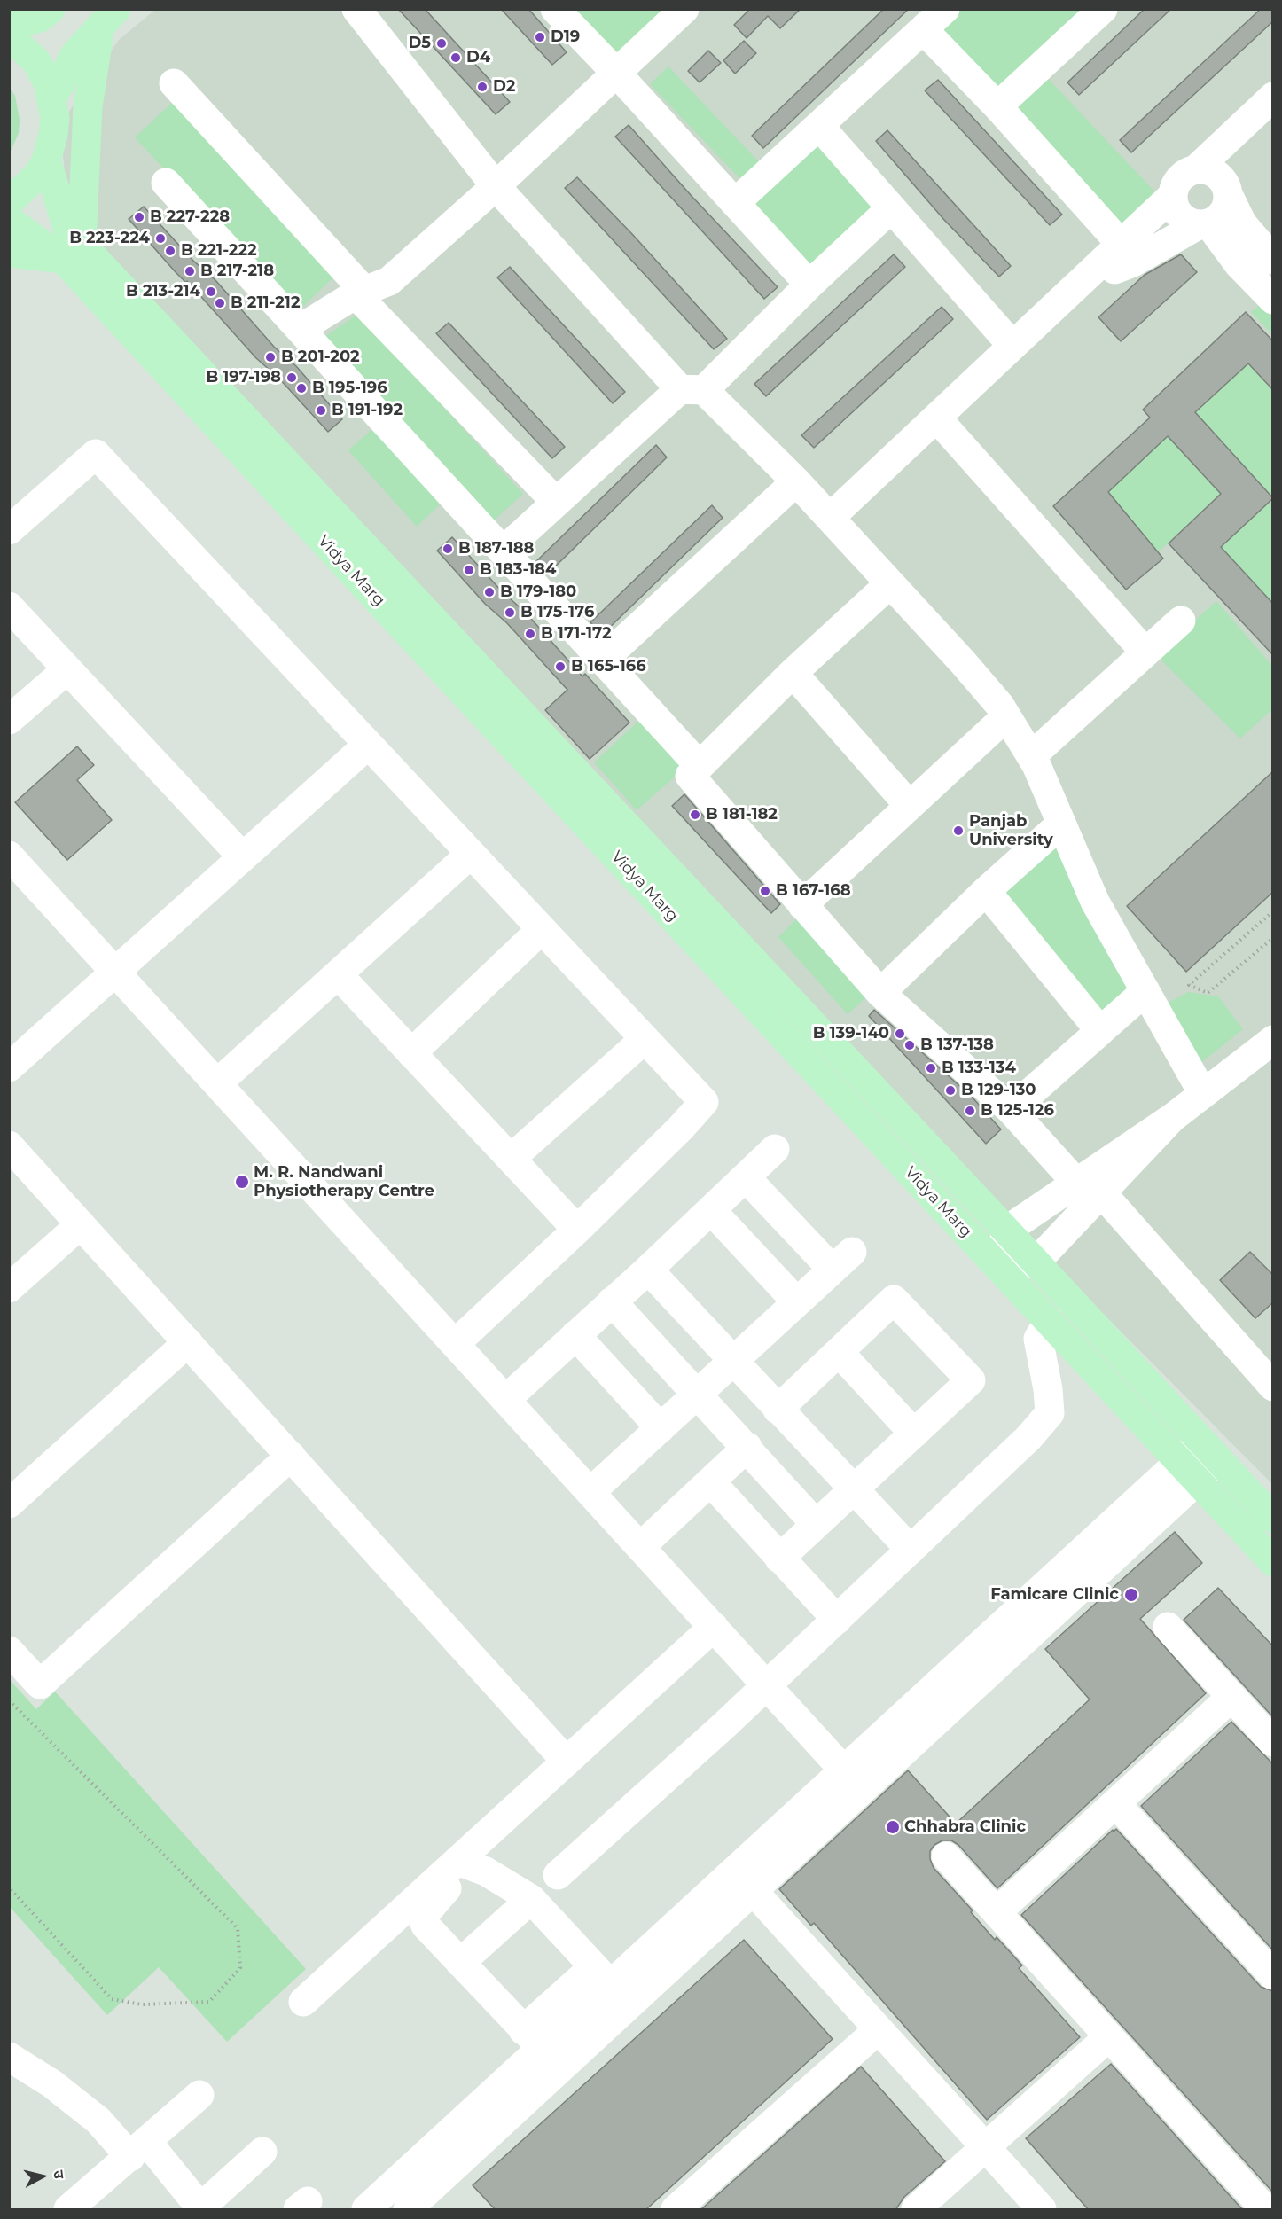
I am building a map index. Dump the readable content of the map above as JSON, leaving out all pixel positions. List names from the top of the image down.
{
  "streets": {
    "main road": ["Vidya Marg"]
  },
  "places": [
    "D19",
    "D5",
    "D4",
    "D2",
    "B 227-228",
    "B 223-224",
    "B 221-222",
    "B 217-218",
    "B 213-214",
    "B 211-212",
    "B 201-202",
    "B 197-198",
    "B 195-196",
    "B 191-192",
    "B 187-188",
    "B 183-184",
    "B 179-180",
    "B 175-176",
    "B 171-172",
    "B 165-166",
    "B 181-182",
    "Panjab University",
    "B 167-168",
    "B 139-140",
    "B 137-138",
    "B 133-134",
    "B 129-130",
    "B 125-126",
    "M. R. Nandwani Physiotherapy Centre",
    "Famicare Clinic",
    "Chhabra Clinic"
  ],
  "north": "right"
}
